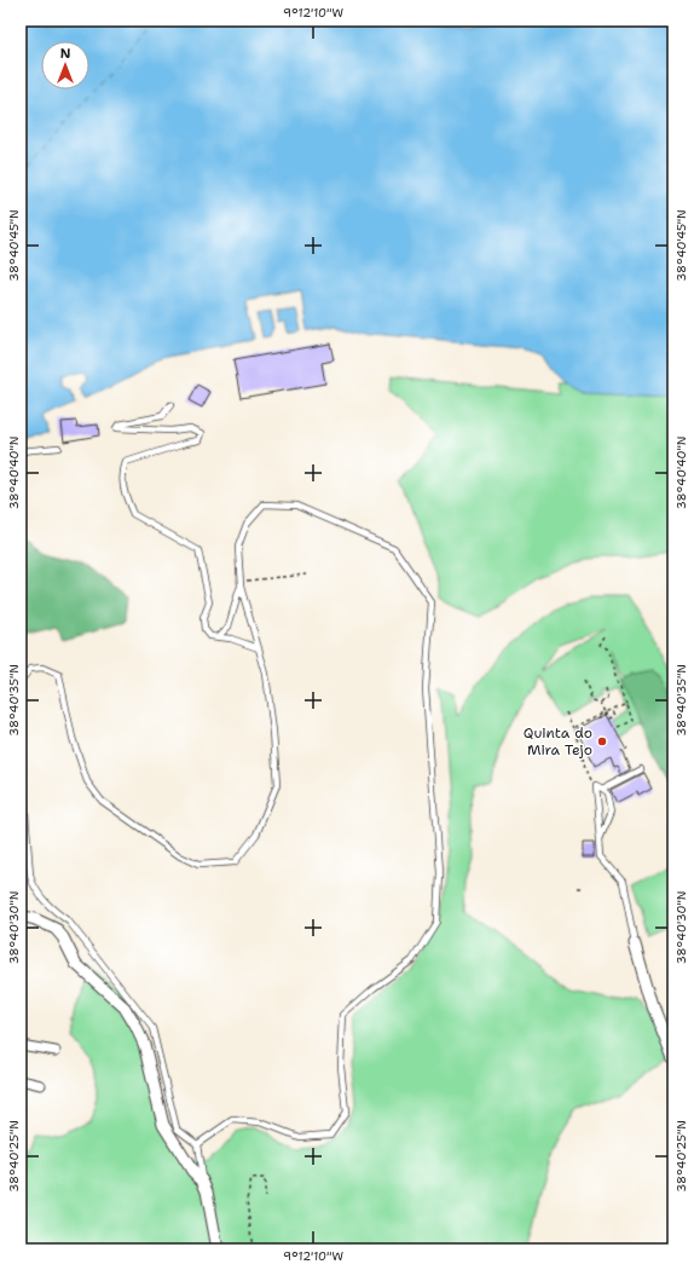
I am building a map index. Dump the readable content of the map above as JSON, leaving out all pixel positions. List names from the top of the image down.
{
  "places": ["Quinta do Mira Tejo"],
  "north": "top",
  "coordinates": [
    "9°12'10\"W",
    "38°40'45\"N",
    "38°40'40\"N",
    "38°40'35\"N",
    "38°40'30\"N",
    "38°40'25\"N"
  ]
}
